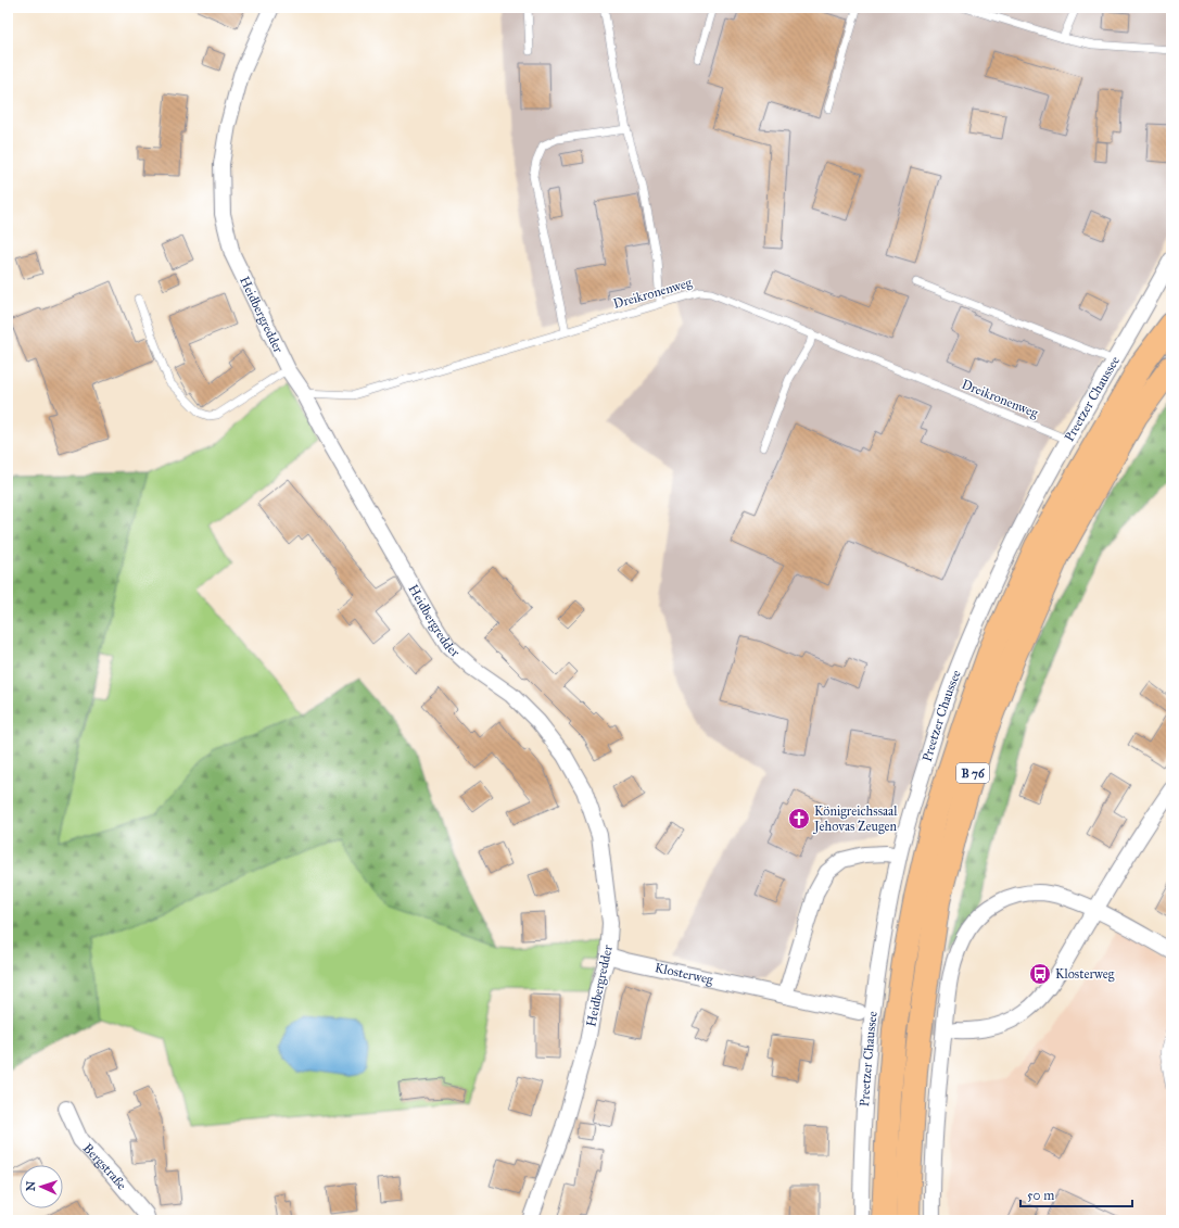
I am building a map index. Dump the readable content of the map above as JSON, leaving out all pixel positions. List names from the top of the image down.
{
  "streets": {
    "highway": ["Preetzer Chaussee", "B 76"],
    "street": ["Heidbergredder", "Klosterweg", "Bergstraße"],
    "lane": ["Dreikronenweg"]
  },
  "crossings": [
    ["Dreikronenweg", "Heidbergredder"],
    ["Dreikronenweg", "Preetzer Chaussee"],
    ["Heidbergredder", "Klosterweg"]
  ],
  "places": {
    "church": ["Königreichssaal Jehovas Zeugen"],
    "bus stop": ["Klosterweg"]
  },
  "scale_bar": "50 m",
  "north": "left"
}
